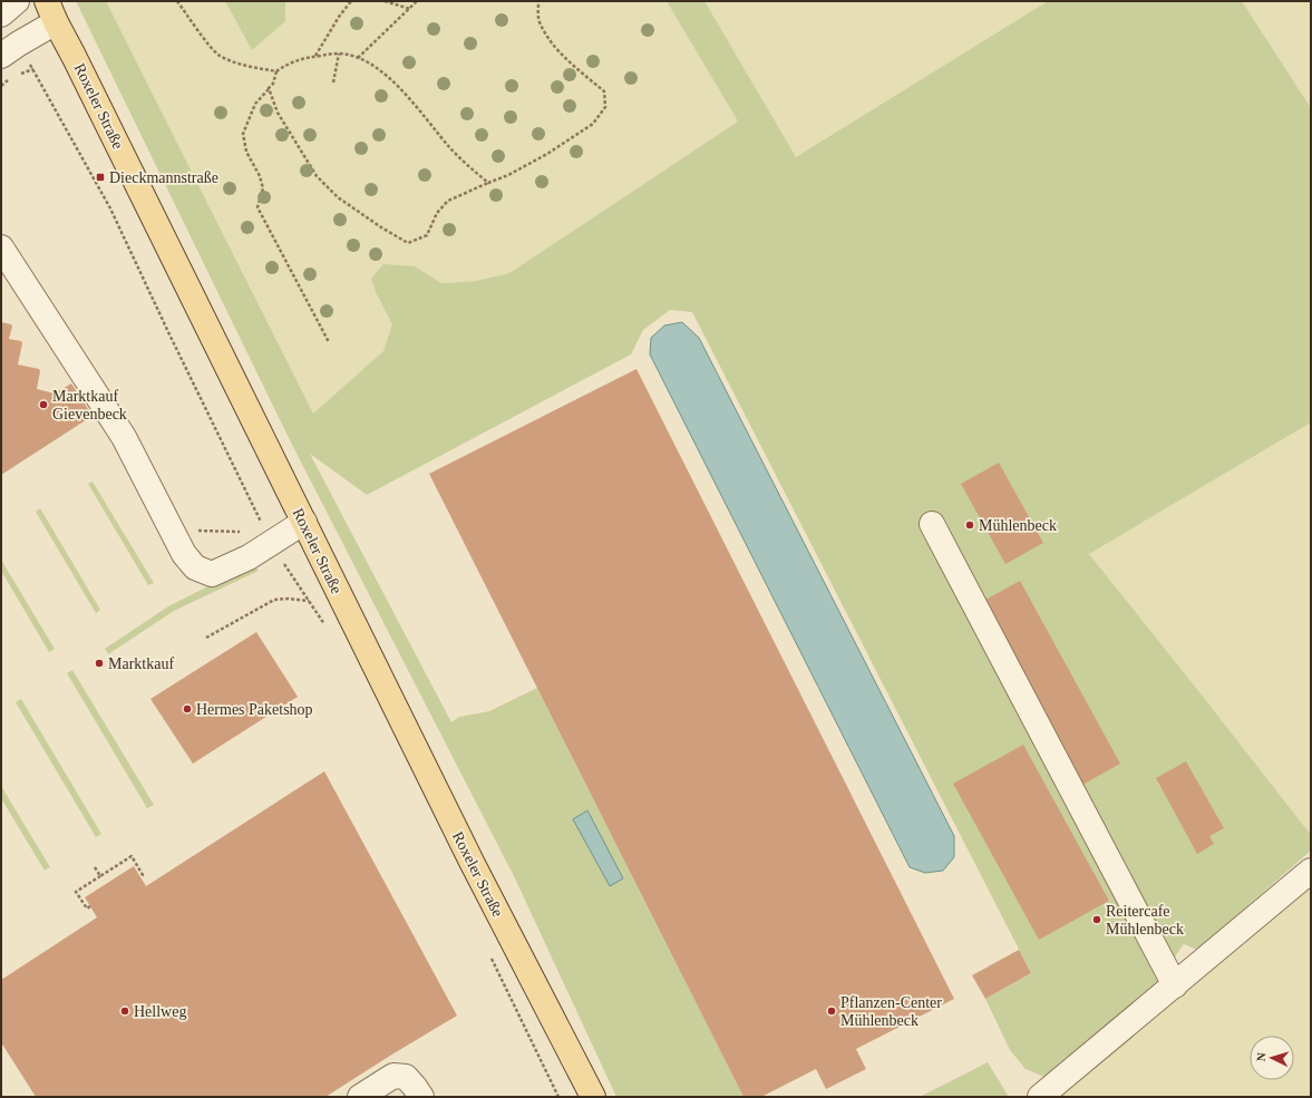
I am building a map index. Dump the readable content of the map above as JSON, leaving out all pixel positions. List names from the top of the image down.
{
  "streets": {
    "main road": ["Roxeler Straße"]
  },
  "places": {
    "transit": ["Dieckmannstraße"],
    "other": [
      "Marktkauf Gievenbeck",
      "Mühlenbeck",
      "Marktkauf",
      "Hermes Paketshop",
      "Reitercafe Mühlenbeck",
      "Hellweg",
      "Pflanzen-Center Mühlenbeck"
    ]
  },
  "north": "left"
}
